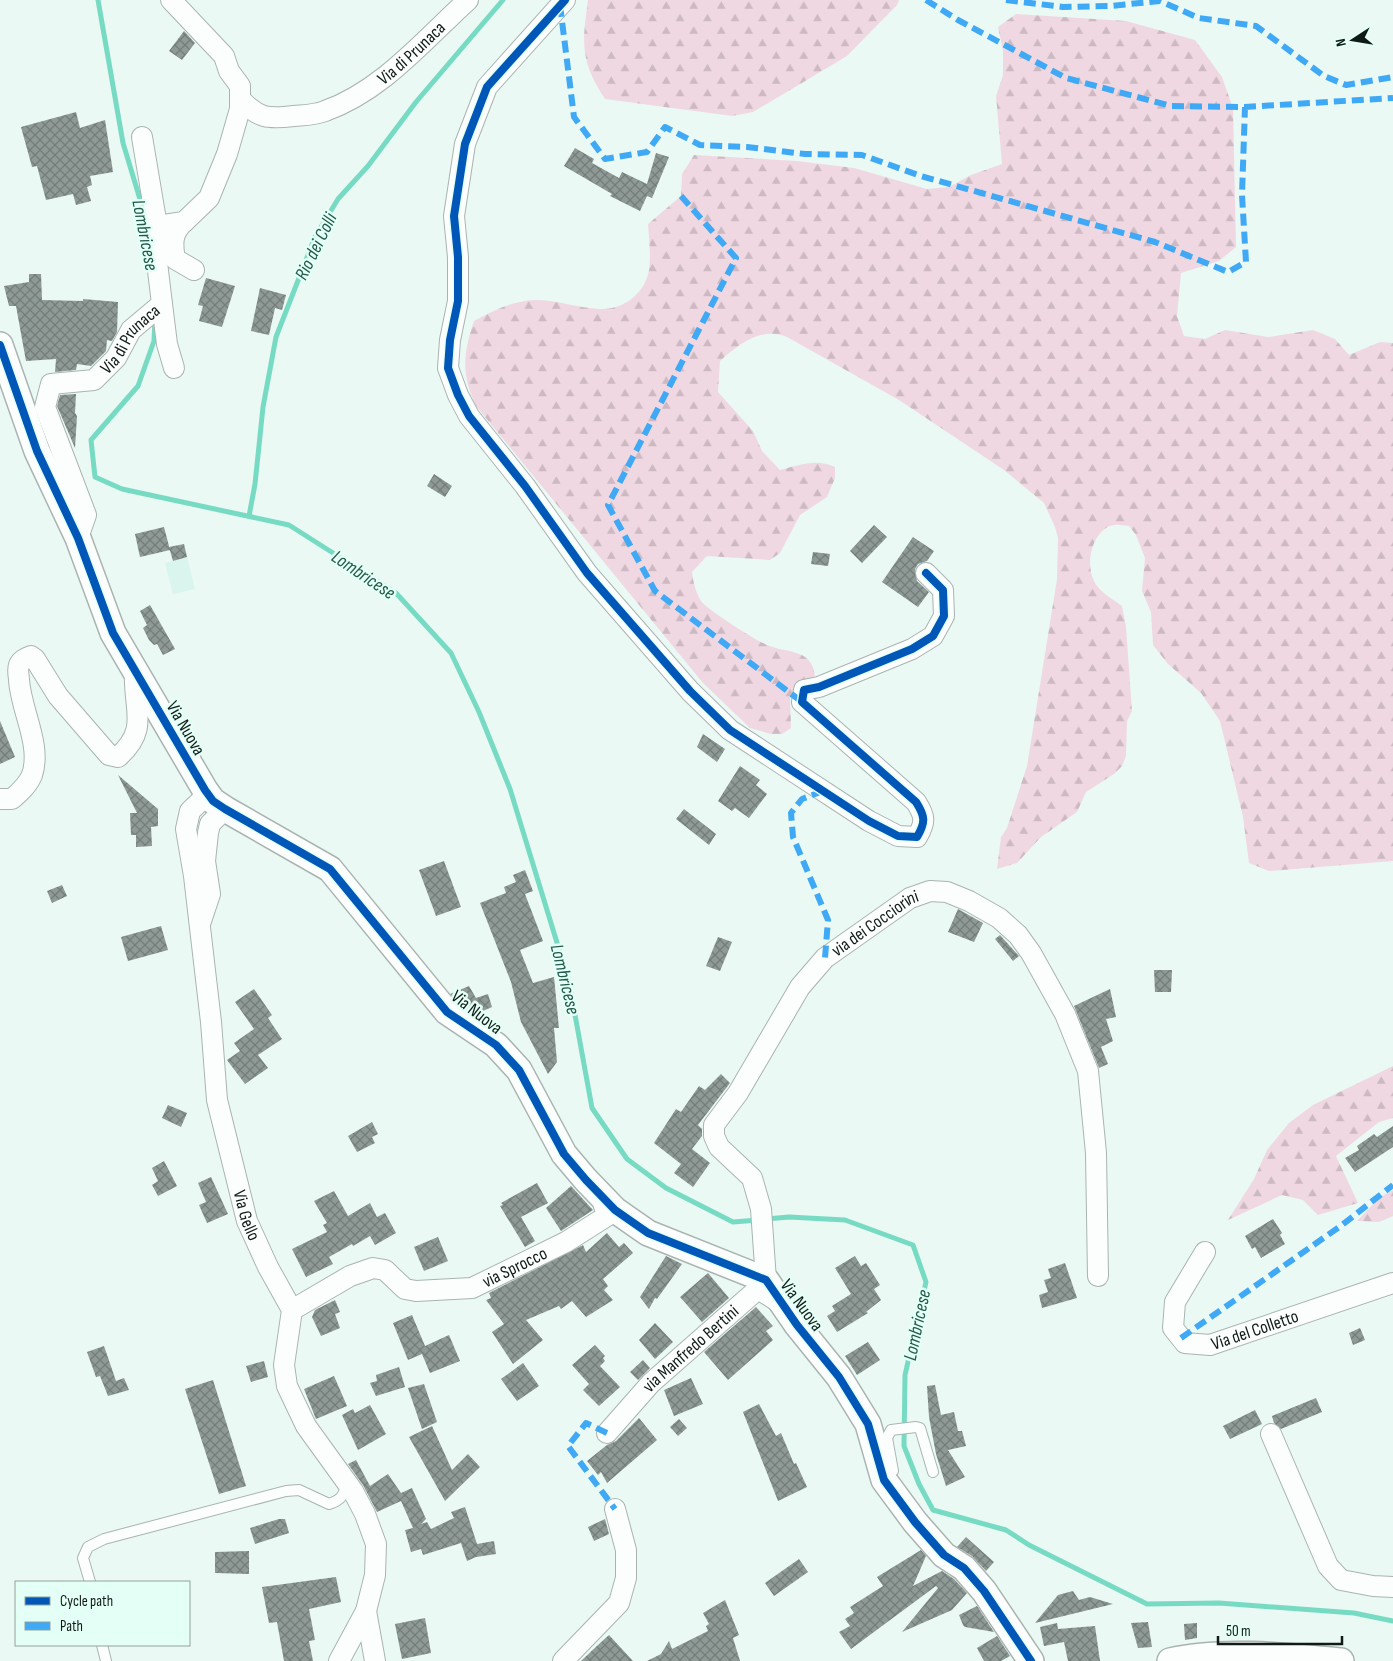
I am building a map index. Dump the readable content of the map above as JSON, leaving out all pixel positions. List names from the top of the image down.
{
  "streets": {
    "street": [
      "Via di Prunaca",
      "Via Nuova",
      "via dei Cocciorini",
      "Via Gello",
      "via Sprocco",
      "Via del Colletto",
      "via Manfredo Bertini"
    ]
  },
  "crossings": [
    ["Via di Prunaca", "Via Nuova"],
    ["Via Nuova", "via dei Cocciorini"],
    ["Via Nuova", "Via Gello"],
    ["Via Nuova", "via Sprocco"],
    ["Via Nuova", "via Manfredo Bertini"],
    ["Via Gello", "via Sprocco"]
  ],
  "water": ["Lombricese", "Rio dei Colli"],
  "legend": ["Cycle path", "Path"],
  "scale_bar": "50 m",
  "north": "left"
}
